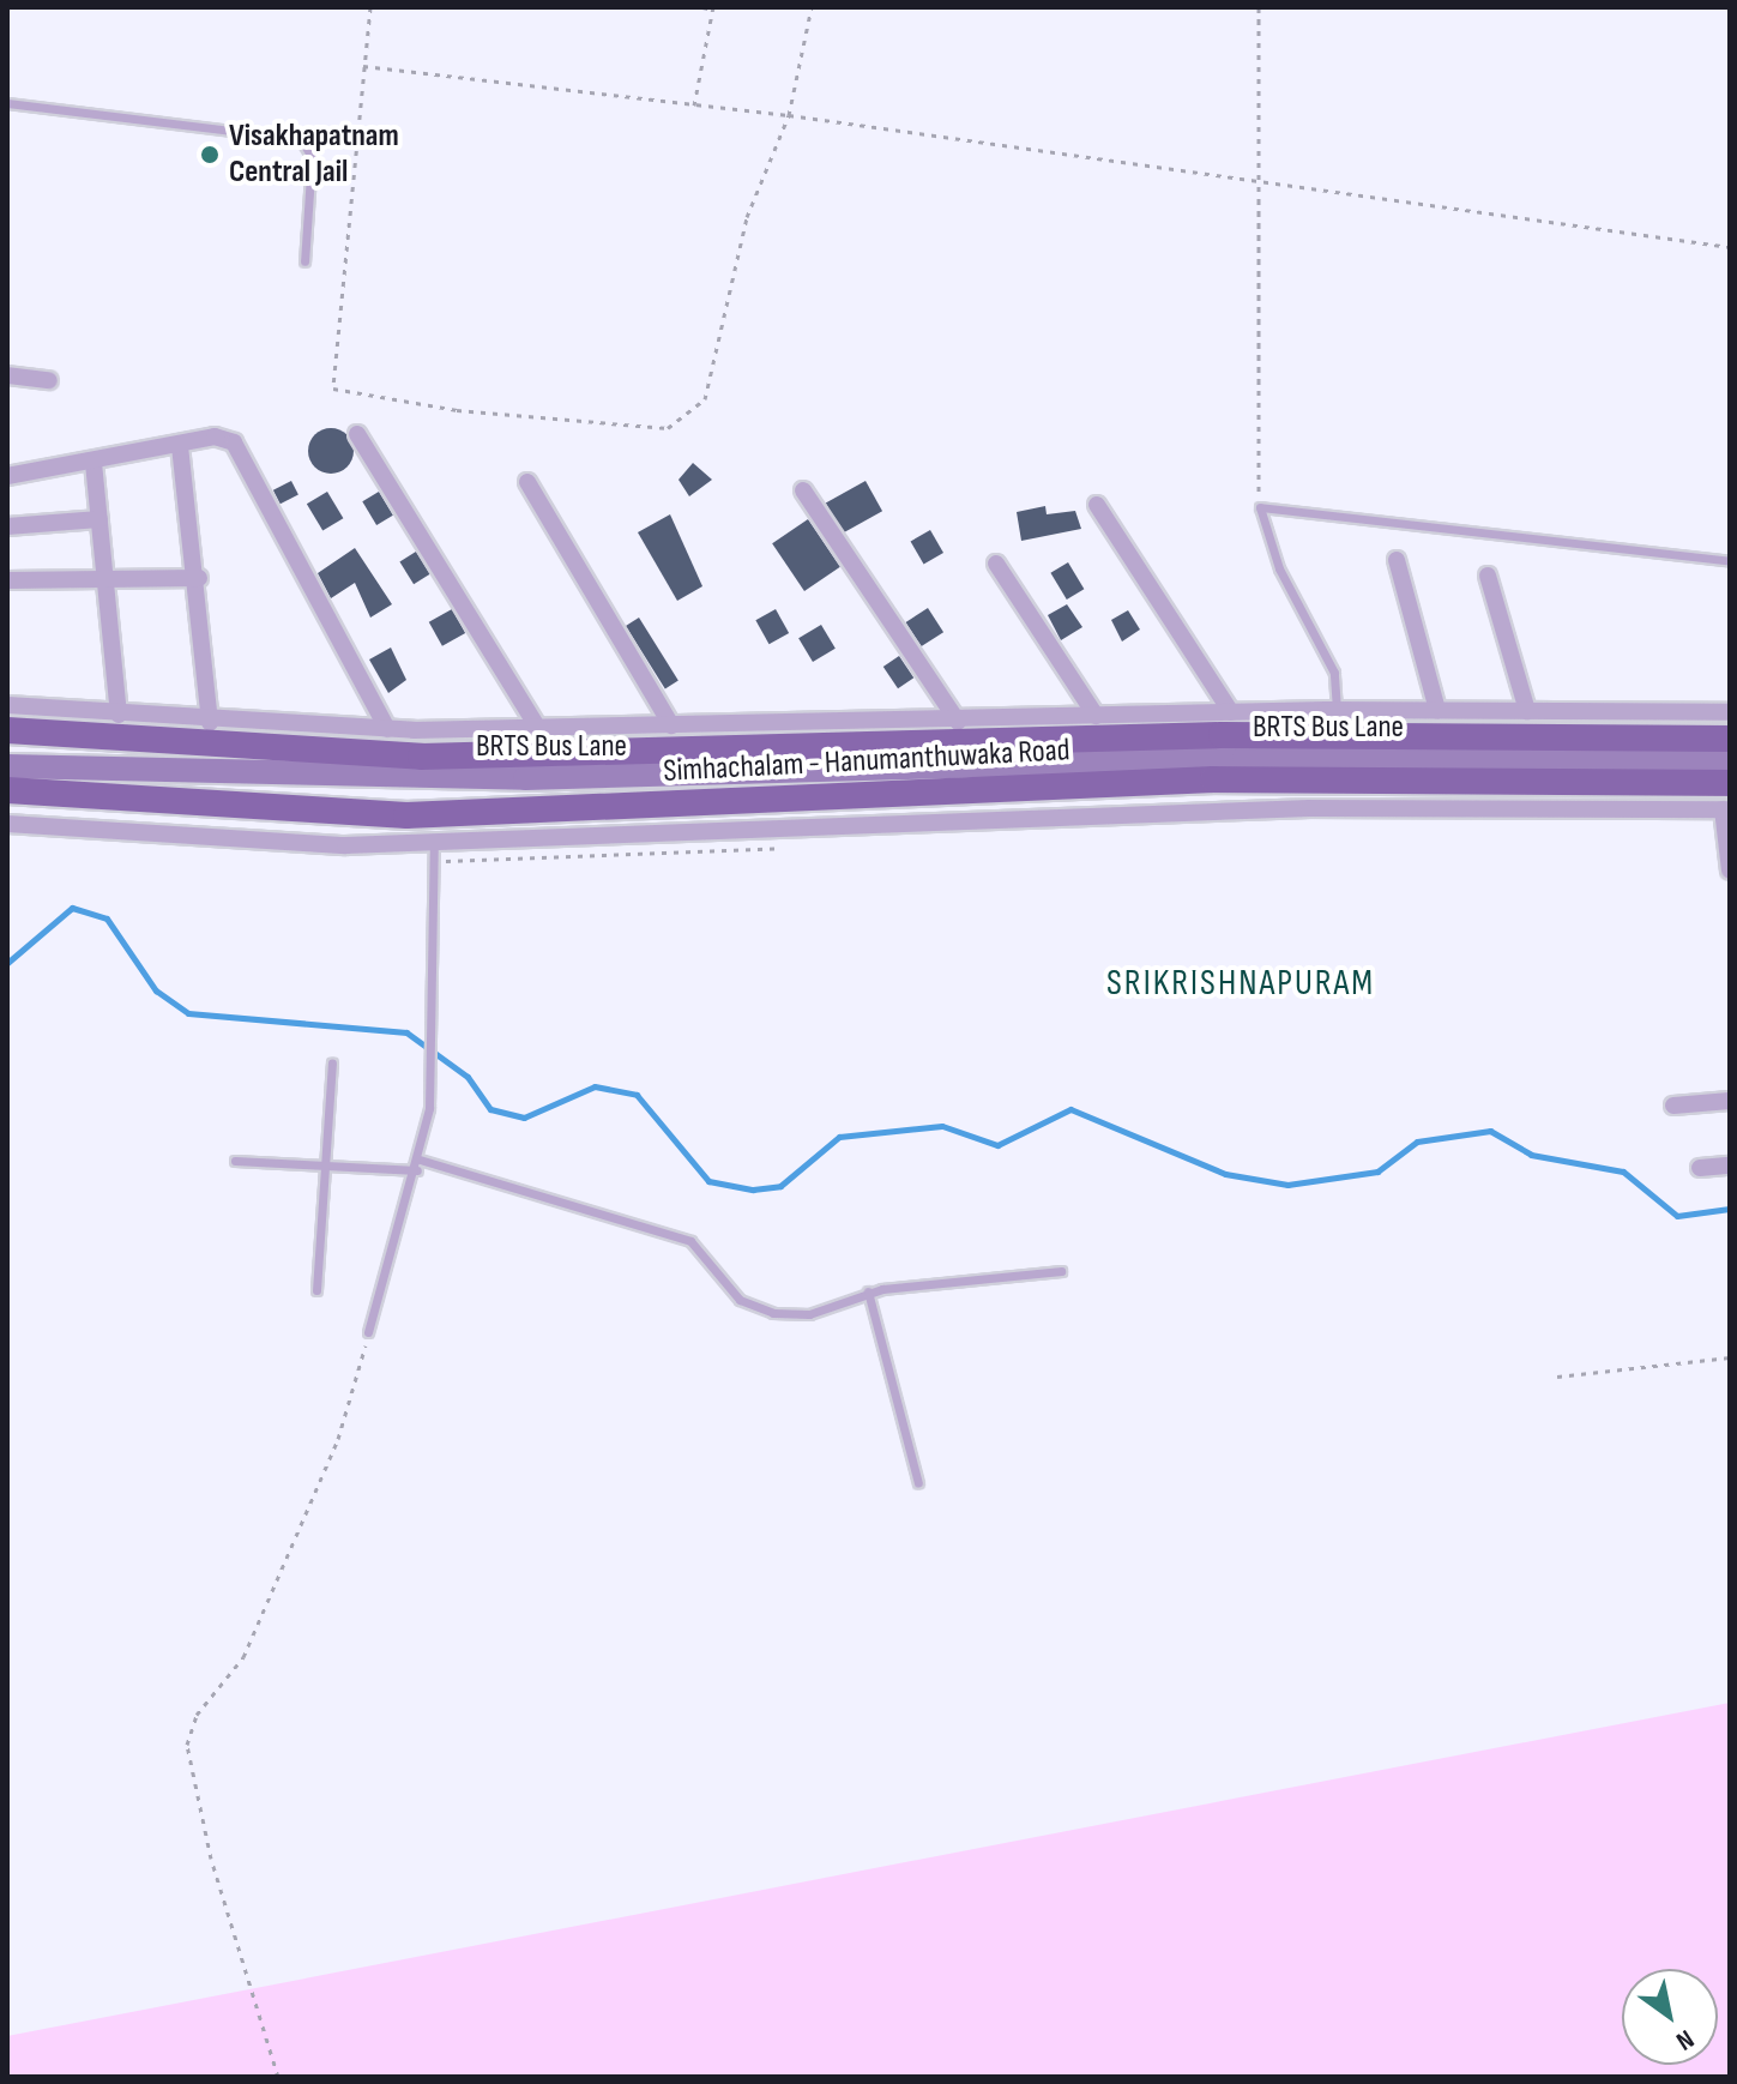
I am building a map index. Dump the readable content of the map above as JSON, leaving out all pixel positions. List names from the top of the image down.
{
  "streets": {
    "main road": ["Simhachalam - Hanumanthuwaka Road"],
    "street": ["BRTS Bus Lane"]
  },
  "districts": ["SRIKRISHNAPURAM"],
  "places": ["Visakhapatnam Central Jail"],
  "north": "bottom right"
}
